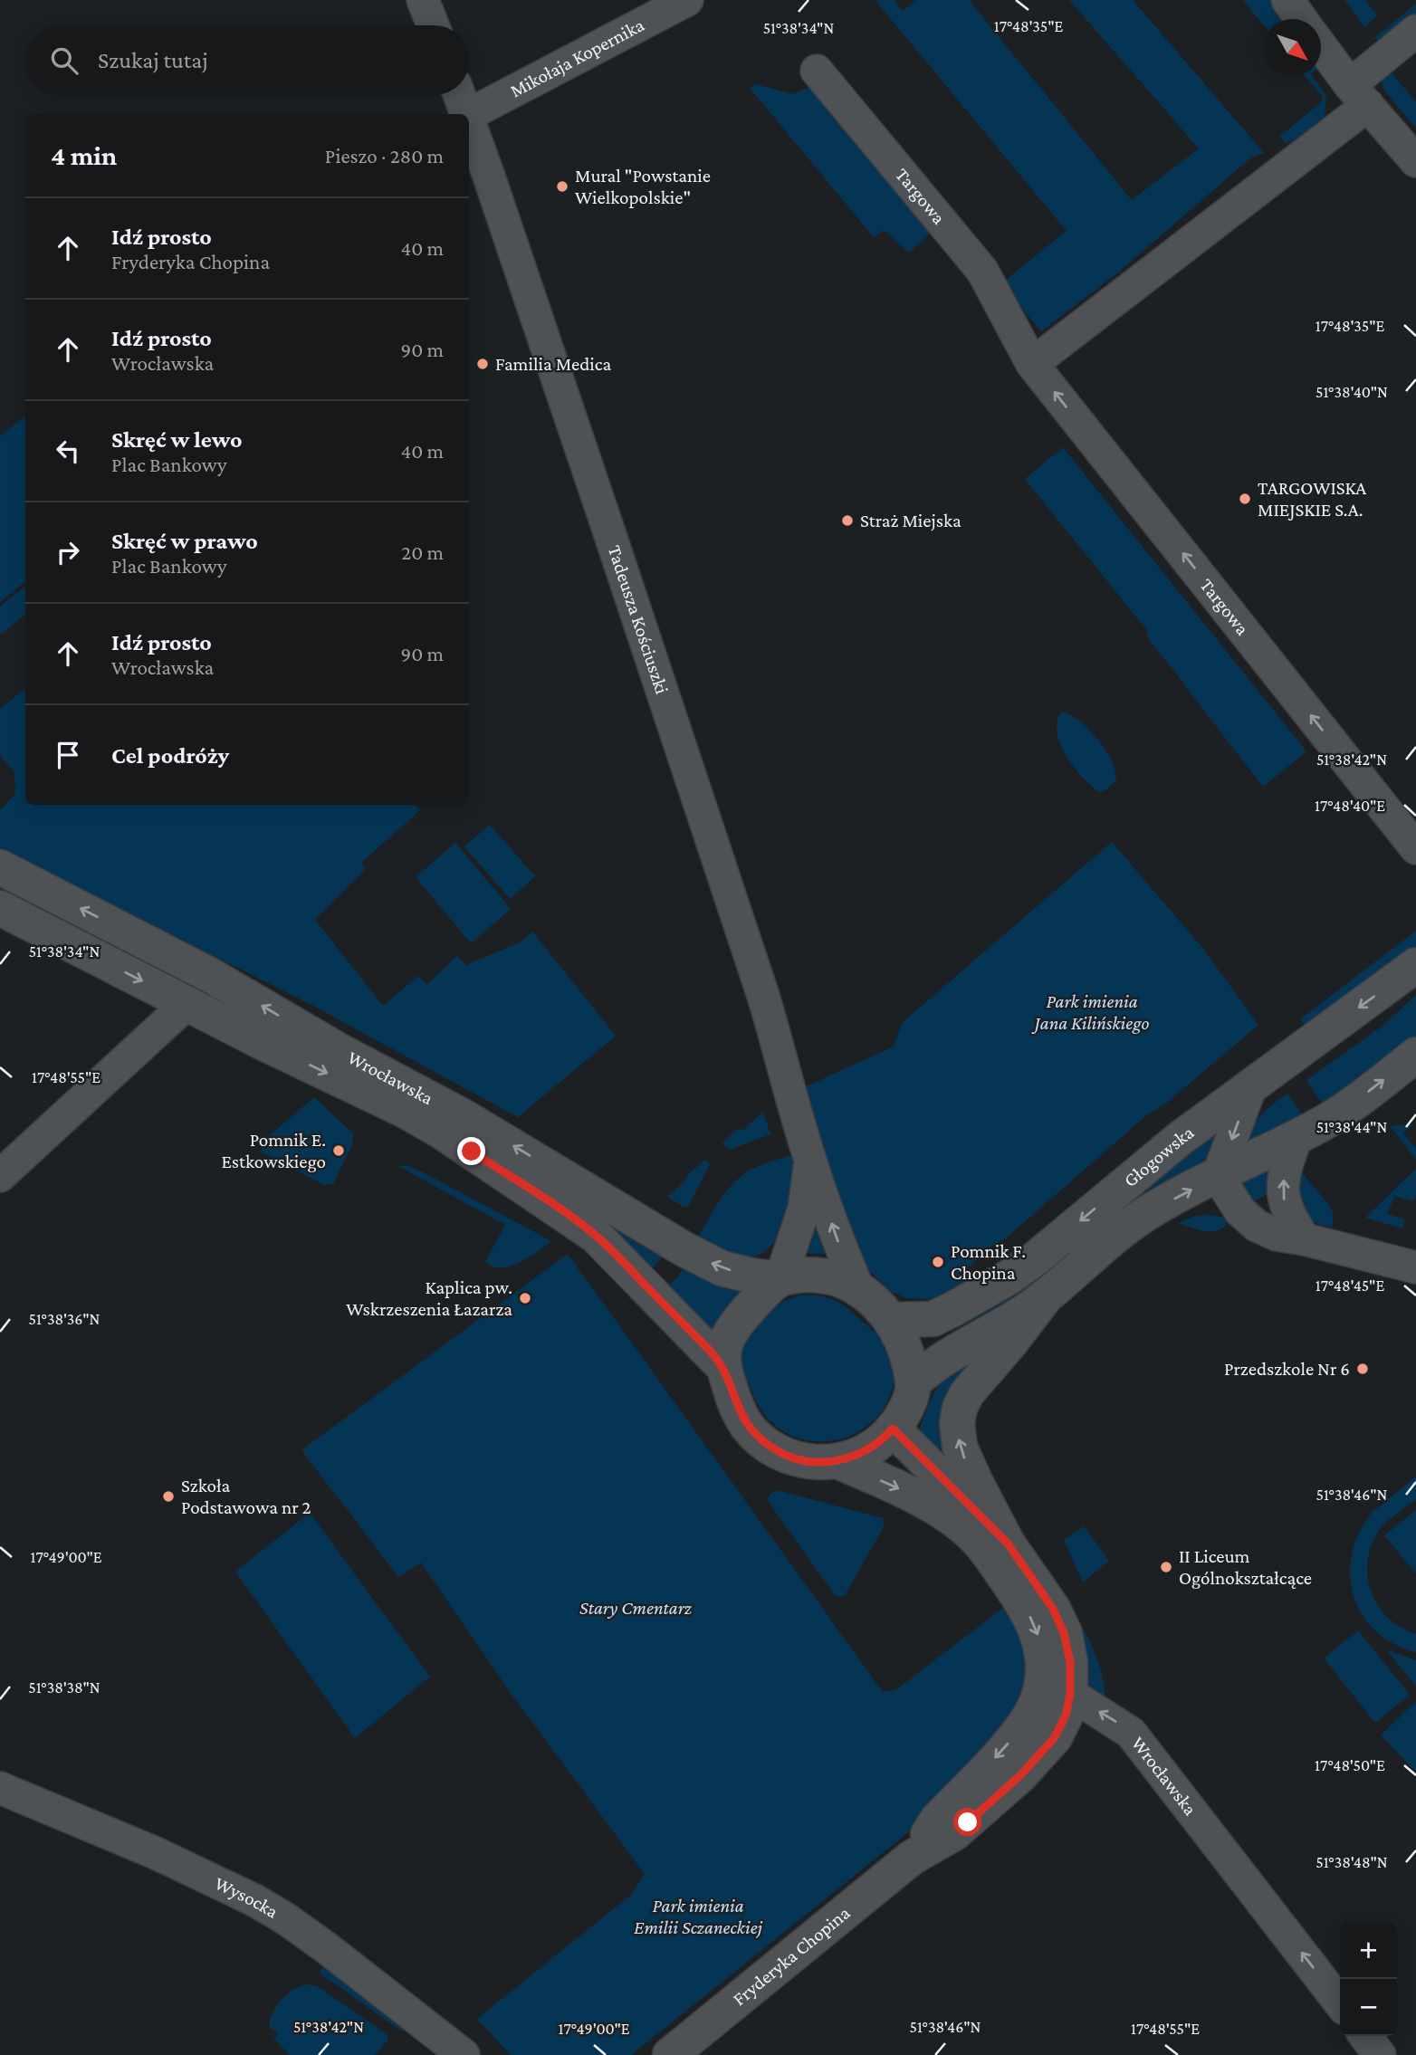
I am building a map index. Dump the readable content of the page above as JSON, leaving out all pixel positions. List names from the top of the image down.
{
  "streets": {
    "main road": ["Wrocławska", "Głogowska", "Fryderyka Chopina"],
    "street": [
      "Mikołaja Kopernika",
      "Targowa",
      "Tadeusza Kościuszki",
      "Wysocka"
    ]
  },
  "crossings": [
    ["Tadeusza Kościuszki", "Wrocławska"],
    ["Tadeusza Kościuszki", "Głogowska"],
    ["Wrocławska", "Głogowska"],
    ["Wrocławska", "Fryderyka Chopina"]
  ],
  "one_way": ["Targowa"],
  "parks": ["Park imienia Jana Kilińskiego", "Stary Cmentarz", "Park imienia Emilii Sczaneckiej"],
  "places": [
    "Mural \"Powstanie Wielkopolskie\"",
    "Familia Medica",
    "TARGOWISKA MIEJSKIE S.A.",
    "Straż Miejska",
    "Pomnik E. Estkowskiego",
    "Pomnik F. Chopina",
    "Kaplica pw. Wskrzeszenia Łazarza",
    "Przedszkole Nr 6",
    "Szkoła Podstawowa nr 2",
    "II Liceum Ogólnokształcące"
  ],
  "north": "bottom right",
  "page": {
    "search": "Szukaj tutaj",
    "heading": ["4 min", "Pieszo · 280 m"],
    "list": [
      ["Idź prosto", "Fryderyka Chopina", "40 m"],
      ["Idź prosto", "Wrocławska", "90 m"],
      ["Skręć w lewo", "Plac Bankowy", "40 m"],
      ["Skręć w prawo", "Plac Bankowy", "20 m"],
      ["Idź prosto", "Wrocławska", "90 m"],
      "Cel podróży"
    ],
    "map_buttons": ["+", "−"]
  },
  "coordinates": [
    "17°48'35\"E",
    "51°38'34\"N",
    "51°38'40\"N",
    "51°38'42\"N",
    "17°48'40\"E",
    "17°48'55\"E",
    "51°38'44\"N",
    "17°48'45\"E",
    "51°38'36\"N",
    "51°38'46\"N",
    "17°49'00\"E",
    "51°38'38\"N",
    "17°48'50\"E",
    "51°38'48\"N"
  ]
}
